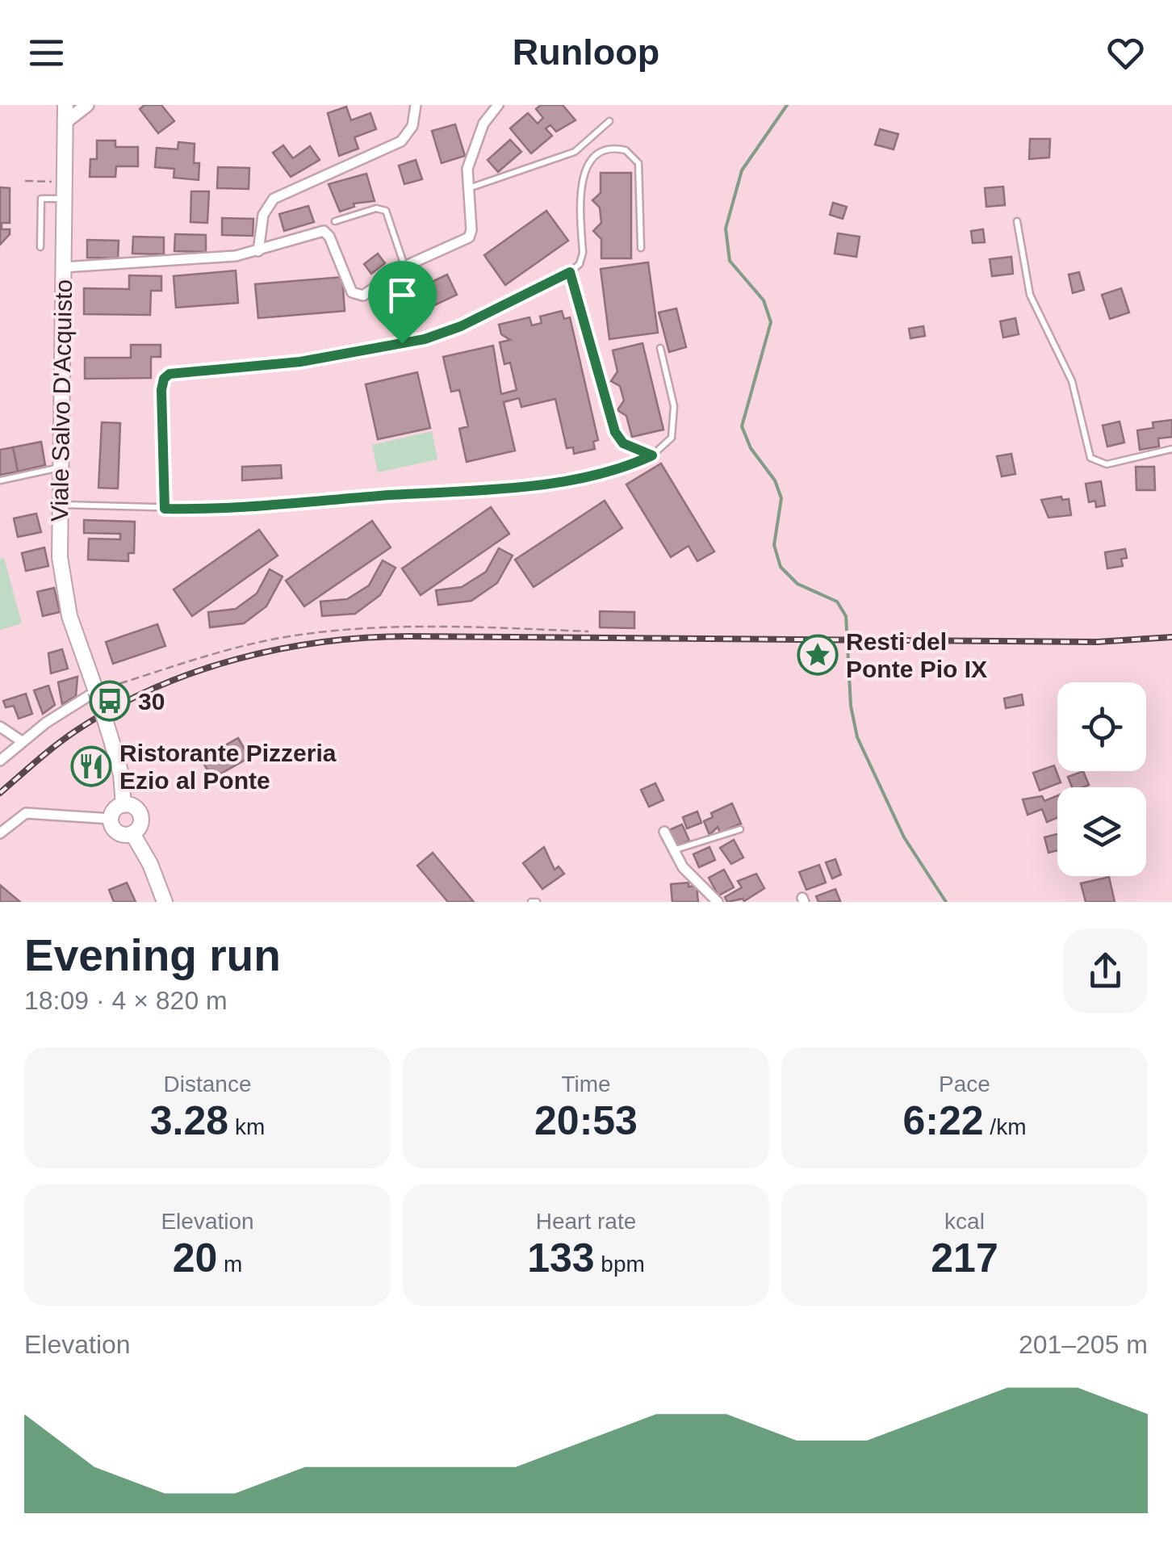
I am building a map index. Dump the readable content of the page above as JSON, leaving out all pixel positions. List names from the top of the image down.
{
  "streets": {
    "main road": ["Viale Salvo D'Acquisto"]
  },
  "places": {
    "place": ["Resti del Ponte Pio IX"],
    "bus stop": ["30"],
    "restaurant": ["Ristorante Pizzeria Ezio al Ponte"]
  },
  "page": {
    "header": "Runloop",
    "heading": ["Evening run", "18:09 · 4 × 820 m"],
    "stats": [
      ["Distance", "3.28 km"],
      ["Time", "20:53"],
      ["Pace", "6:22 /km"],
      ["Elevation", "20 m"],
      ["Heart rate", "133 bpm"],
      ["kcal", "217"]
    ],
    "chart": ["Elevation", "201–205 m"]
  }
}
